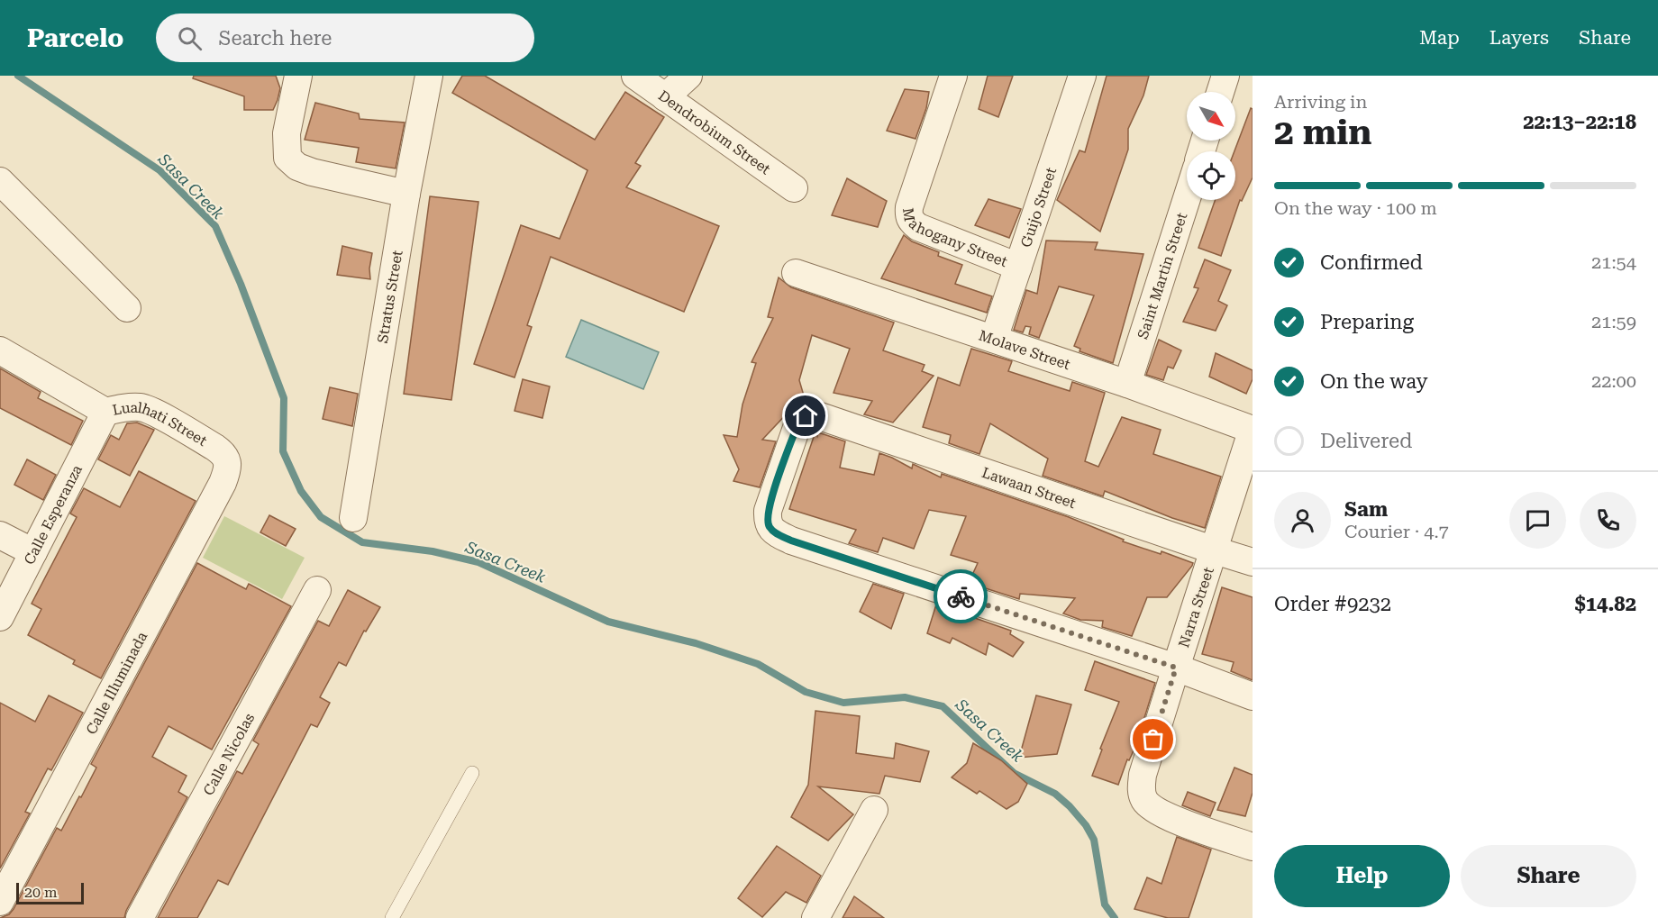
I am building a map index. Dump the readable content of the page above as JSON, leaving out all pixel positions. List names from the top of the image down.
{
  "streets": {
    "street": [
      "Dendrobium Street",
      "Guijo Street",
      "Mahogany Street",
      "Saint Martin Street",
      "Stratus Street",
      "Molave Street",
      "Lualhati Street",
      "Lawaan Street",
      "Calle Esperanza",
      "Narra Street",
      "Calle Illuminada",
      "Calle Nicolas"
    ]
  },
  "crossings": [
    ["Guijo Street", "Mahogany Street"],
    ["Guijo Street", "Molave Street"],
    ["Saint Martin Street", "Molave Street"],
    ["Molave Street", "Narra Street"],
    ["Lualhati Street", "Calle Esperanza"],
    ["Lualhati Street", "Calle Illuminada"],
    ["Lawaan Street", "Narra Street"]
  ],
  "water": ["Sasa Creek"],
  "scale_bar": "20 m",
  "north": "bottom right",
  "page": {
    "header": "Parcelo",
    "search": "Search here",
    "nav": ["Map", "Layers", "Share"],
    "heading": ["2 min", "Arriving in", "22:13–22:18"],
    "panel": [
      "Sam",
      "Courier · 4.7",
      "Order #9232",
      "$14.82"
    ],
    "bar": "On the way · 100 m",
    "list": [
      ["Confirmed", "21:54"],
      ["Preparing", "21:59"],
      ["On the way", "22:00"],
      "Delivered"
    ],
    "buttons": ["Help", "Share"],
    "scale": "20 m"
  }
}
